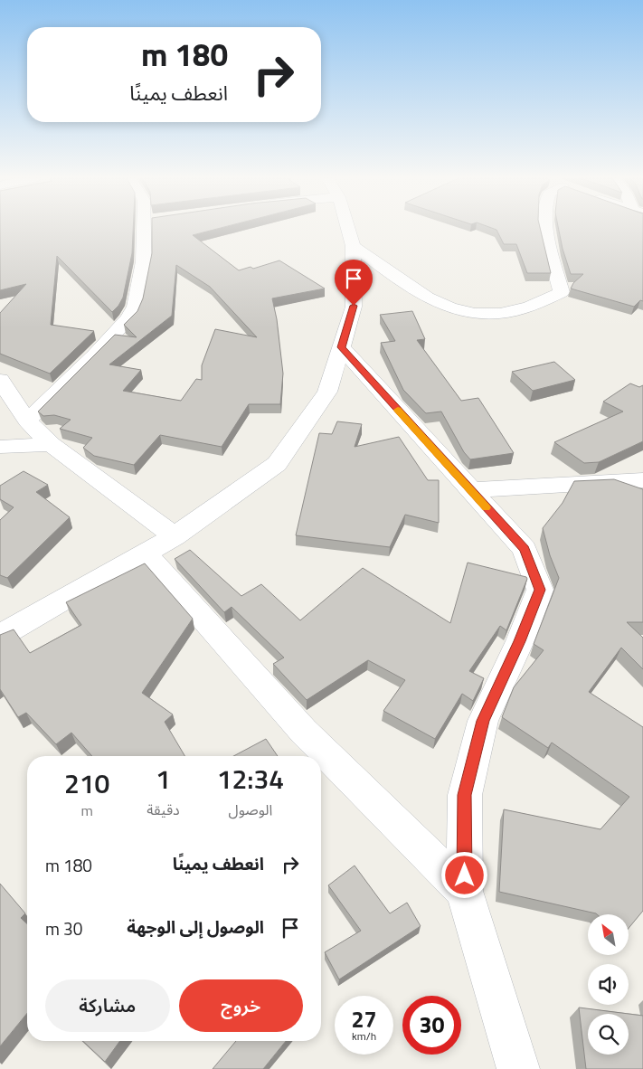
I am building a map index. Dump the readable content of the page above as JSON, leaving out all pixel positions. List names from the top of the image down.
{
  "north": "top left",
  "page": {
    "turn": ["180 m", "انعطف يمينًا"],
    "eta": [
      "12:34",
      "الوصول",
      "1",
      "دقيقة",
      "210",
      "m"
    ],
    "list": [
      {
        "name": "انعطف يمينًا",
        "value": "180 m"
      },
      {
        "name": "الوصول إلى الوجهة",
        "value": "30 m"
      }
    ],
    "buttons": ["خروج", "مشاركة"],
    "speed": "27 km/h",
    "limit": "30"
  }
}
